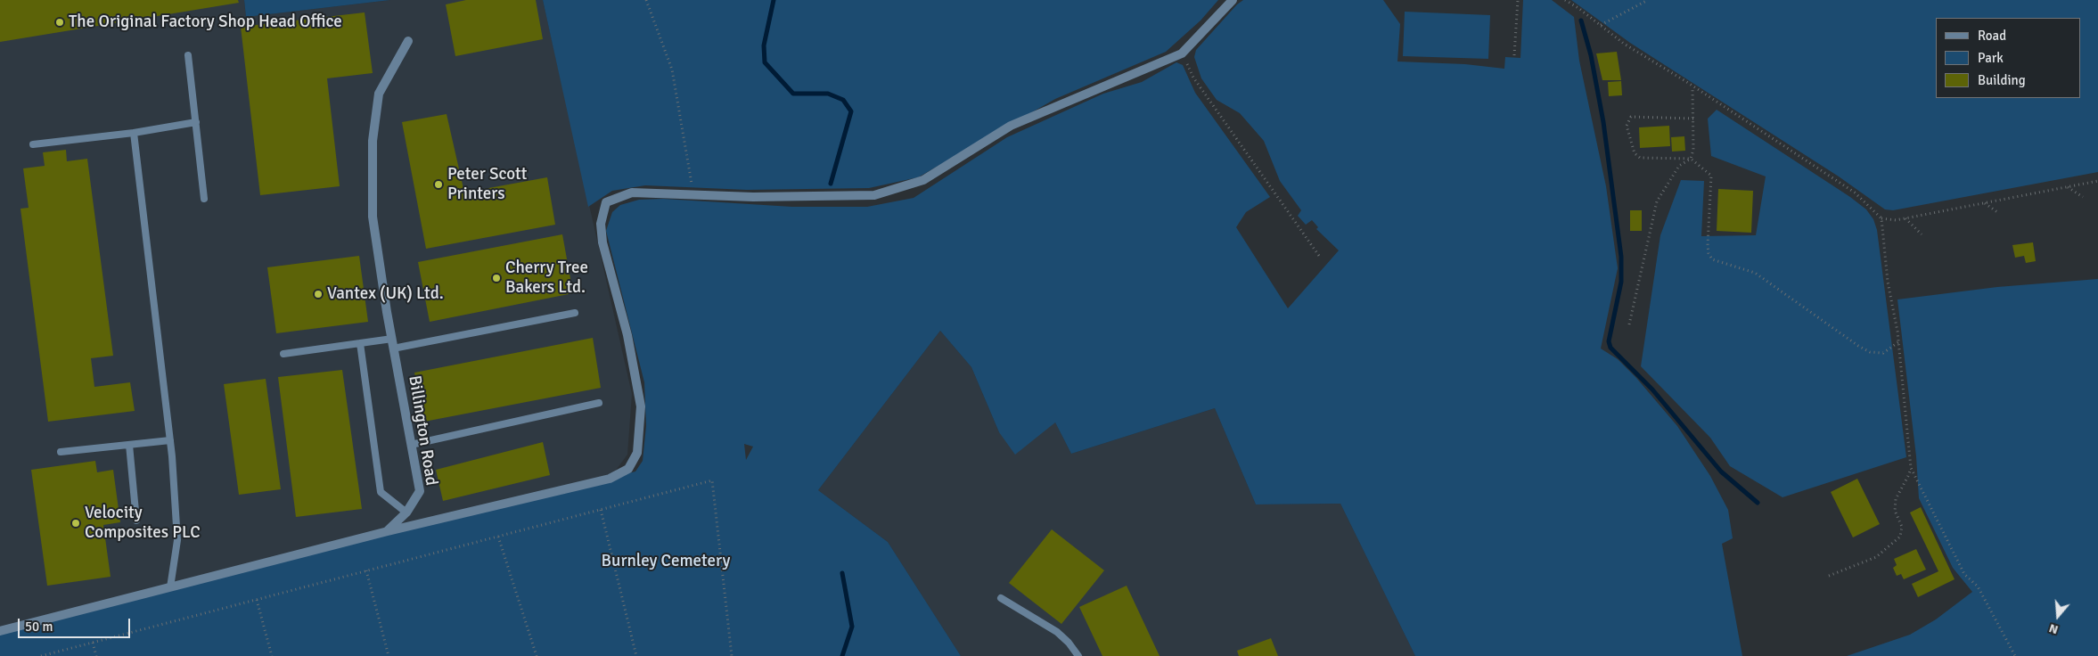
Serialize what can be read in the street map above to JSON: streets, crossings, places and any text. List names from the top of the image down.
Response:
{
  "streets": {
    "street": ["Billington Road"]
  },
  "parks": ["Burnley Cemetery"],
  "places": [
    "The Original Factory Shop Head Office",
    "Peter Scott Printers",
    "Cherry Tree Bakers Ltd.",
    "Vantex (UK) Ltd.",
    "Velocity Composites PLC"
  ],
  "legend": ["Road", "Park", "Building"],
  "scale_bar": "50 m",
  "north": "bottom"
}
